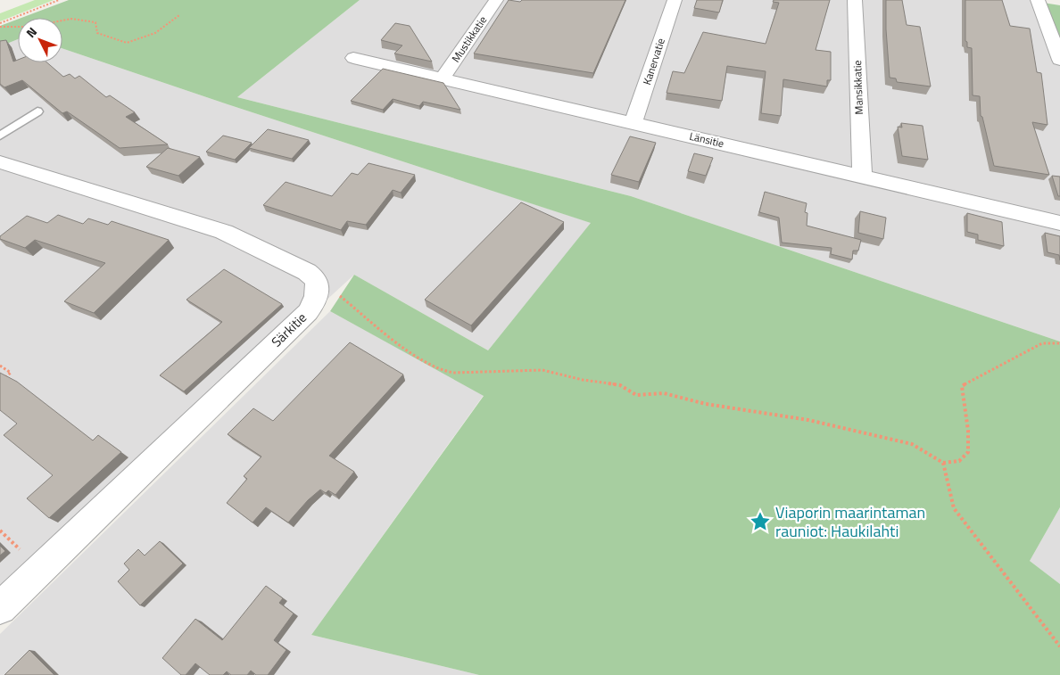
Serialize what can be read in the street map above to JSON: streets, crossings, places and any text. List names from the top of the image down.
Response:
{
  "streets": {
    "street": [
      "Mustikkatie",
      "Kanervatie",
      "Mansikkatie",
      "Länsitie",
      "Särkitie"
    ]
  },
  "crossings": [
    ["Mustikkatie", "Länsitie"],
    ["Kanervatie", "Länsitie"],
    ["Mansikkatie", "Länsitie"]
  ],
  "places": {
    "place": ["Viaporin maarintaman rauniot: Haukilahti"]
  },
  "north": "top left"
}
